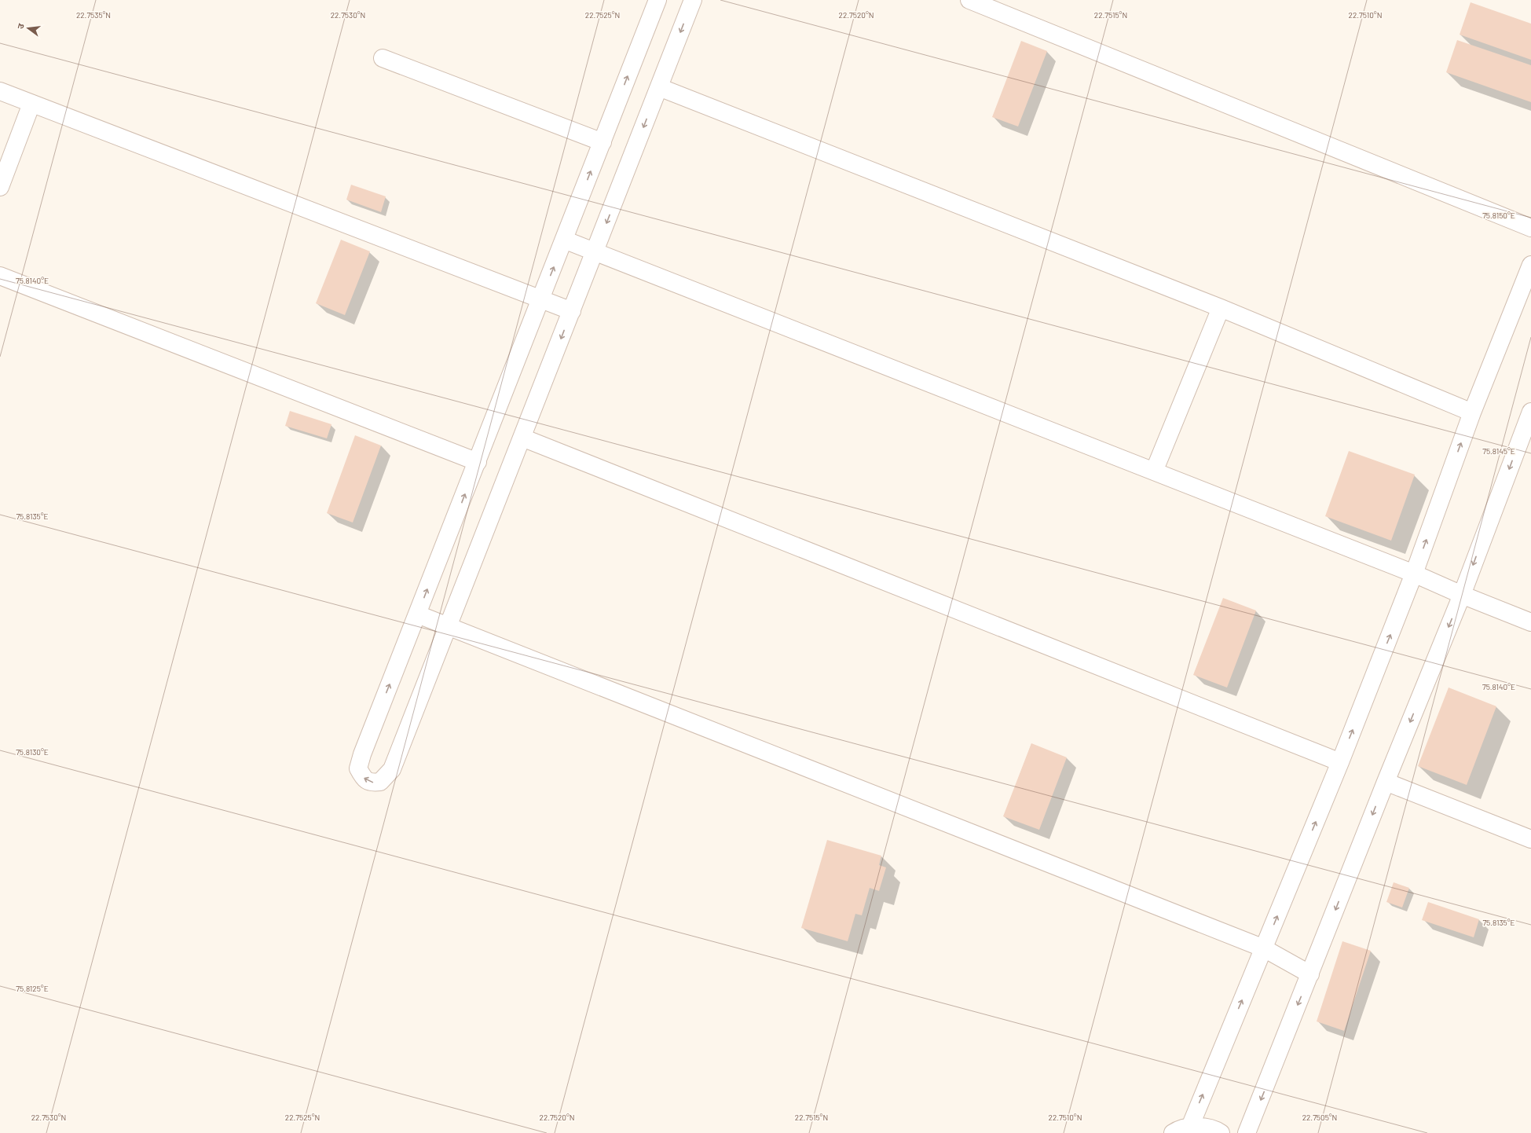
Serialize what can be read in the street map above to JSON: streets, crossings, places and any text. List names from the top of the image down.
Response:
{
  "north": "left",
  "coordinates": [
    "22.7530°N",
    "22.7525°N",
    "22.7520°N",
    "22.7515°N",
    "22.7510°N",
    "22.7535°N",
    "75.8150°E",
    "75.8140°E",
    "75.8145°E",
    "75.8135°E",
    "75.8130°E",
    "75.8125°E",
    "22.7505°N"
  ]
}
